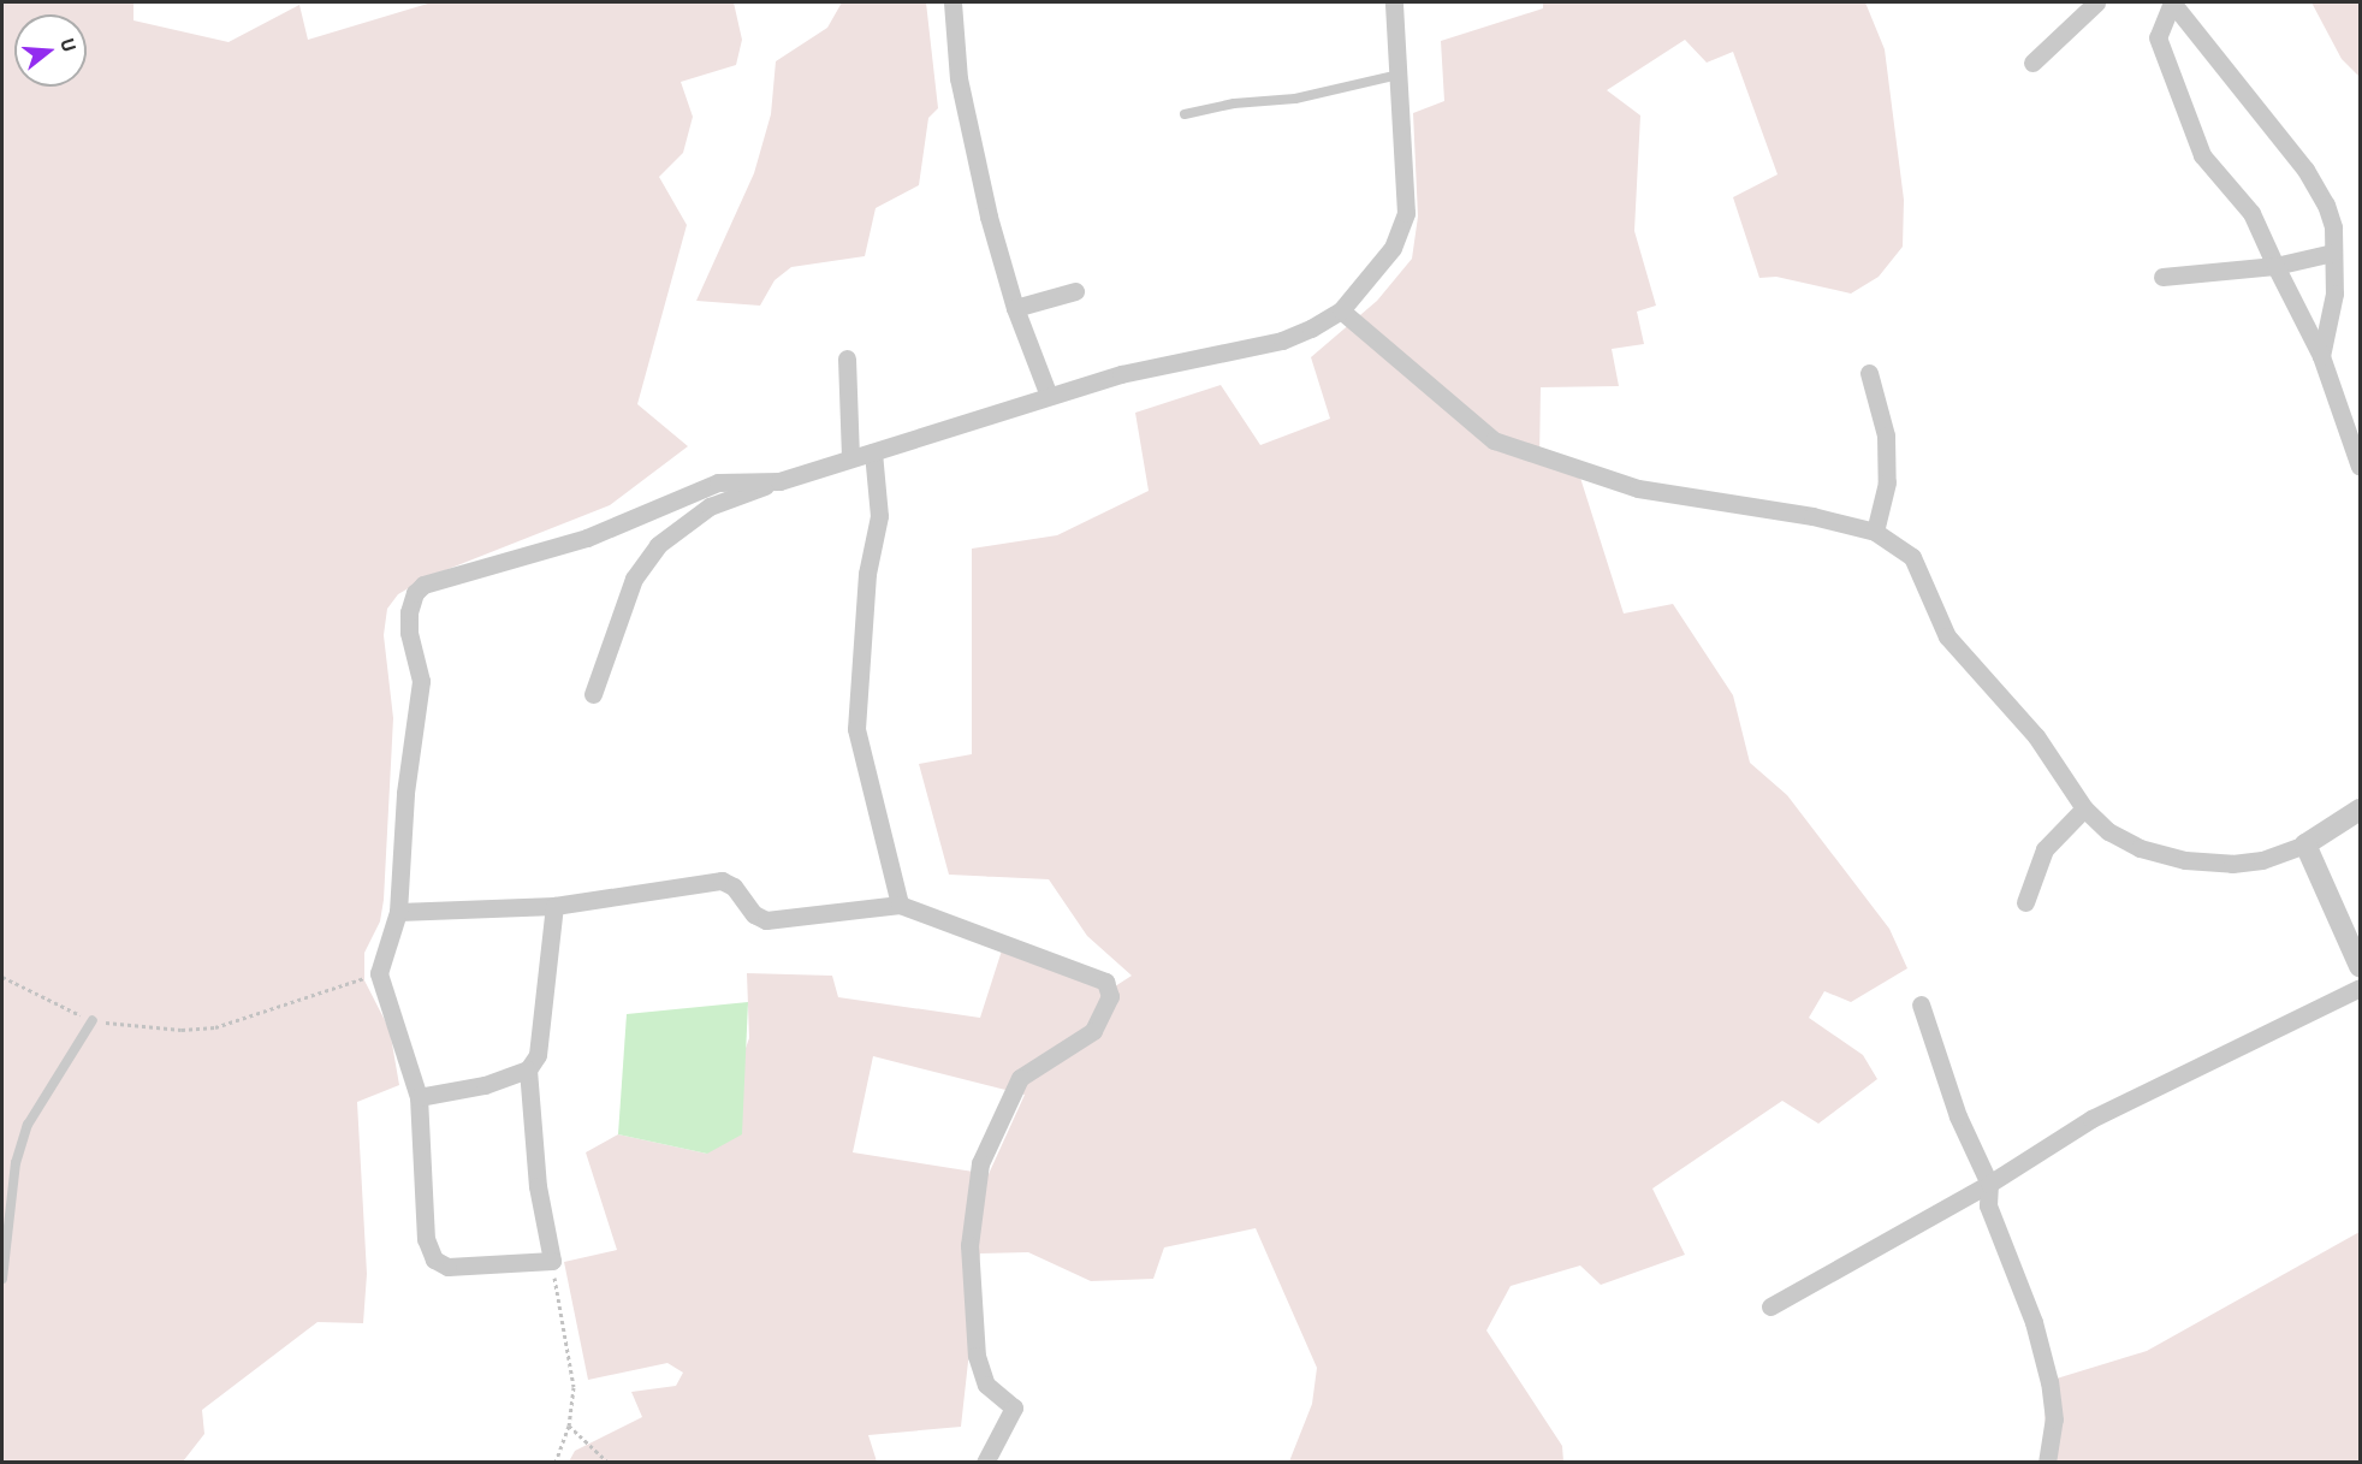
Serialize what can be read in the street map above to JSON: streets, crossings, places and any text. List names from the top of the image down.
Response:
{
  "north": "right"
}
